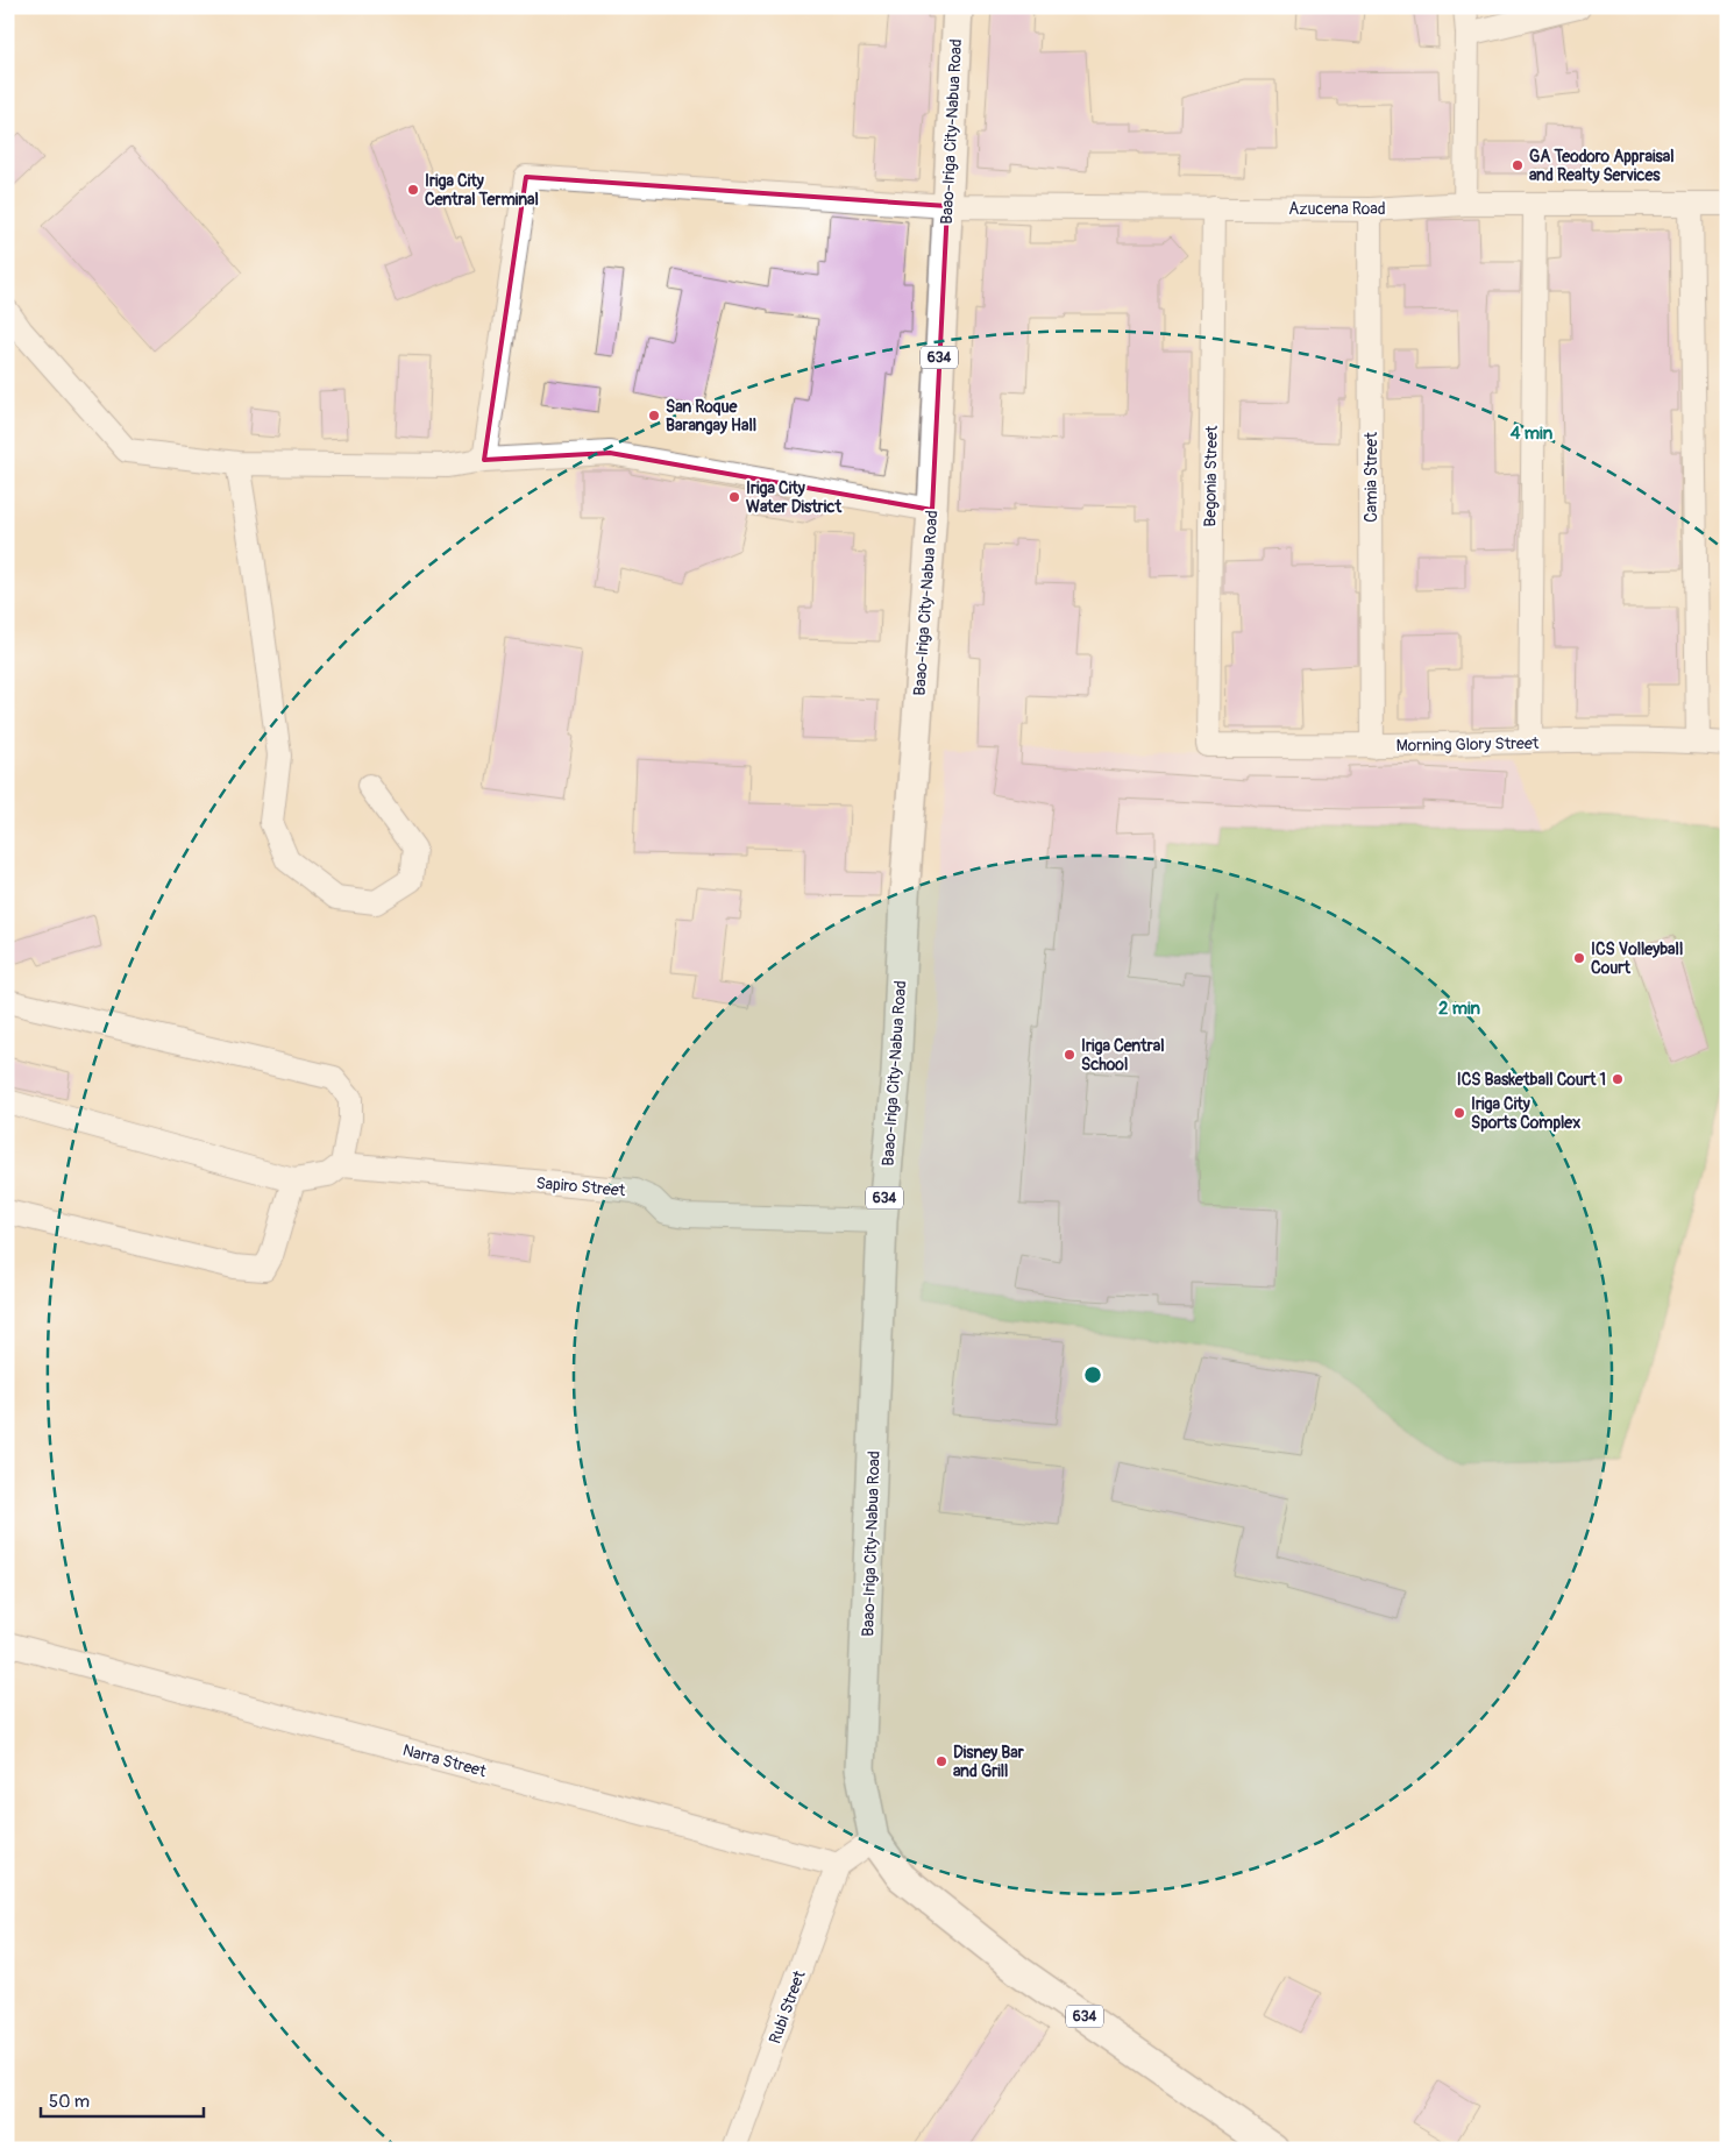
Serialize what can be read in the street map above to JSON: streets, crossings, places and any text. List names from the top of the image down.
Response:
{
  "streets": {
    "main road": ["Baao-Iriga City-Nabua Road", "634"],
    "street": [
      "Azucena Road",
      "Begonia Street",
      "Camia Street",
      "Morning Glory Street",
      "Sapiro Street",
      "Narra Street",
      "Rubi Street"
    ]
  },
  "crossings": [
    ["Baao-Iriga City-Nabua Road", "Azucena Road"],
    ["Baao-Iriga City-Nabua Road", "Sapiro Street"],
    ["Azucena Road", "Begonia Street"],
    ["Azucena Road", "Camia Street"],
    ["Begonia Street", "Morning Glory Street"],
    ["Camia Street", "Morning Glory Street"],
    ["Narra Street", "Rubi Street"]
  ],
  "places": [
    "GA Teodoro Appraisal and Realty Services",
    "Iriga City Central Terminal",
    "San Roque Barangay Hall",
    "Iriga City Water District",
    "ICS Volleyball Court",
    "Iriga Central School",
    "ICS Basketball Court 1",
    "Iriga City Sports Complex",
    "Disney Bar and Grill"
  ],
  "scale_bar": "50 m",
  "rings": ["4 min", "2 min"]
}
